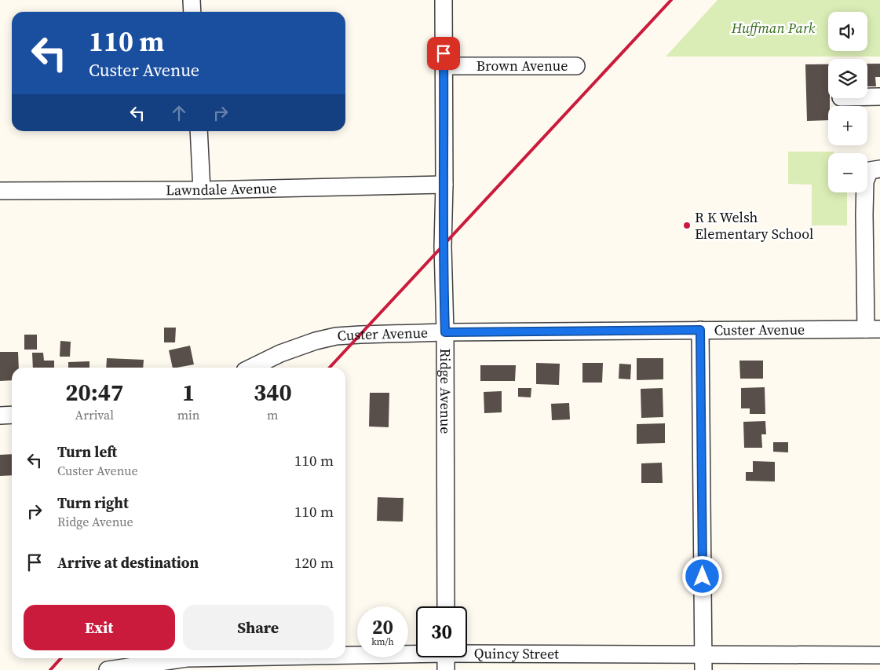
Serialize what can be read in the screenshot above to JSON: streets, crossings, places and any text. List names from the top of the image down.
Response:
{
  "streets": {
    "street": [
      "Brown Avenue",
      "Lawndale Avenue",
      "Custer Avenue",
      "Ridge Avenue",
      "Quincy Street"
    ]
  },
  "crossings": [
    ["Brown Avenue", "Ridge Avenue"],
    ["Lawndale Avenue", "Ridge Avenue"],
    ["Custer Avenue", "Ridge Avenue"]
  ],
  "parks": ["Huffman Park"],
  "places": ["R K Welsh Elementary School"],
  "page": {
    "map_buttons": ["+", "−"],
    "turn": ["110 m", "Custer Avenue"],
    "eta": [
      "20:47",
      "Arrival",
      "1",
      "min",
      "340",
      "m"
    ],
    "list": [
      {
        "name": "Turn left",
        "note": "Custer Avenue",
        "value": "110 m"
      },
      {
        "name": "Turn right",
        "note": "Ridge Avenue",
        "value": "110 m"
      },
      {
        "name": "Arrive at destination",
        "value": "120 m"
      }
    ],
    "buttons": ["Exit", "Share"],
    "speed": "20 km/h",
    "limit": "30"
  }
}
